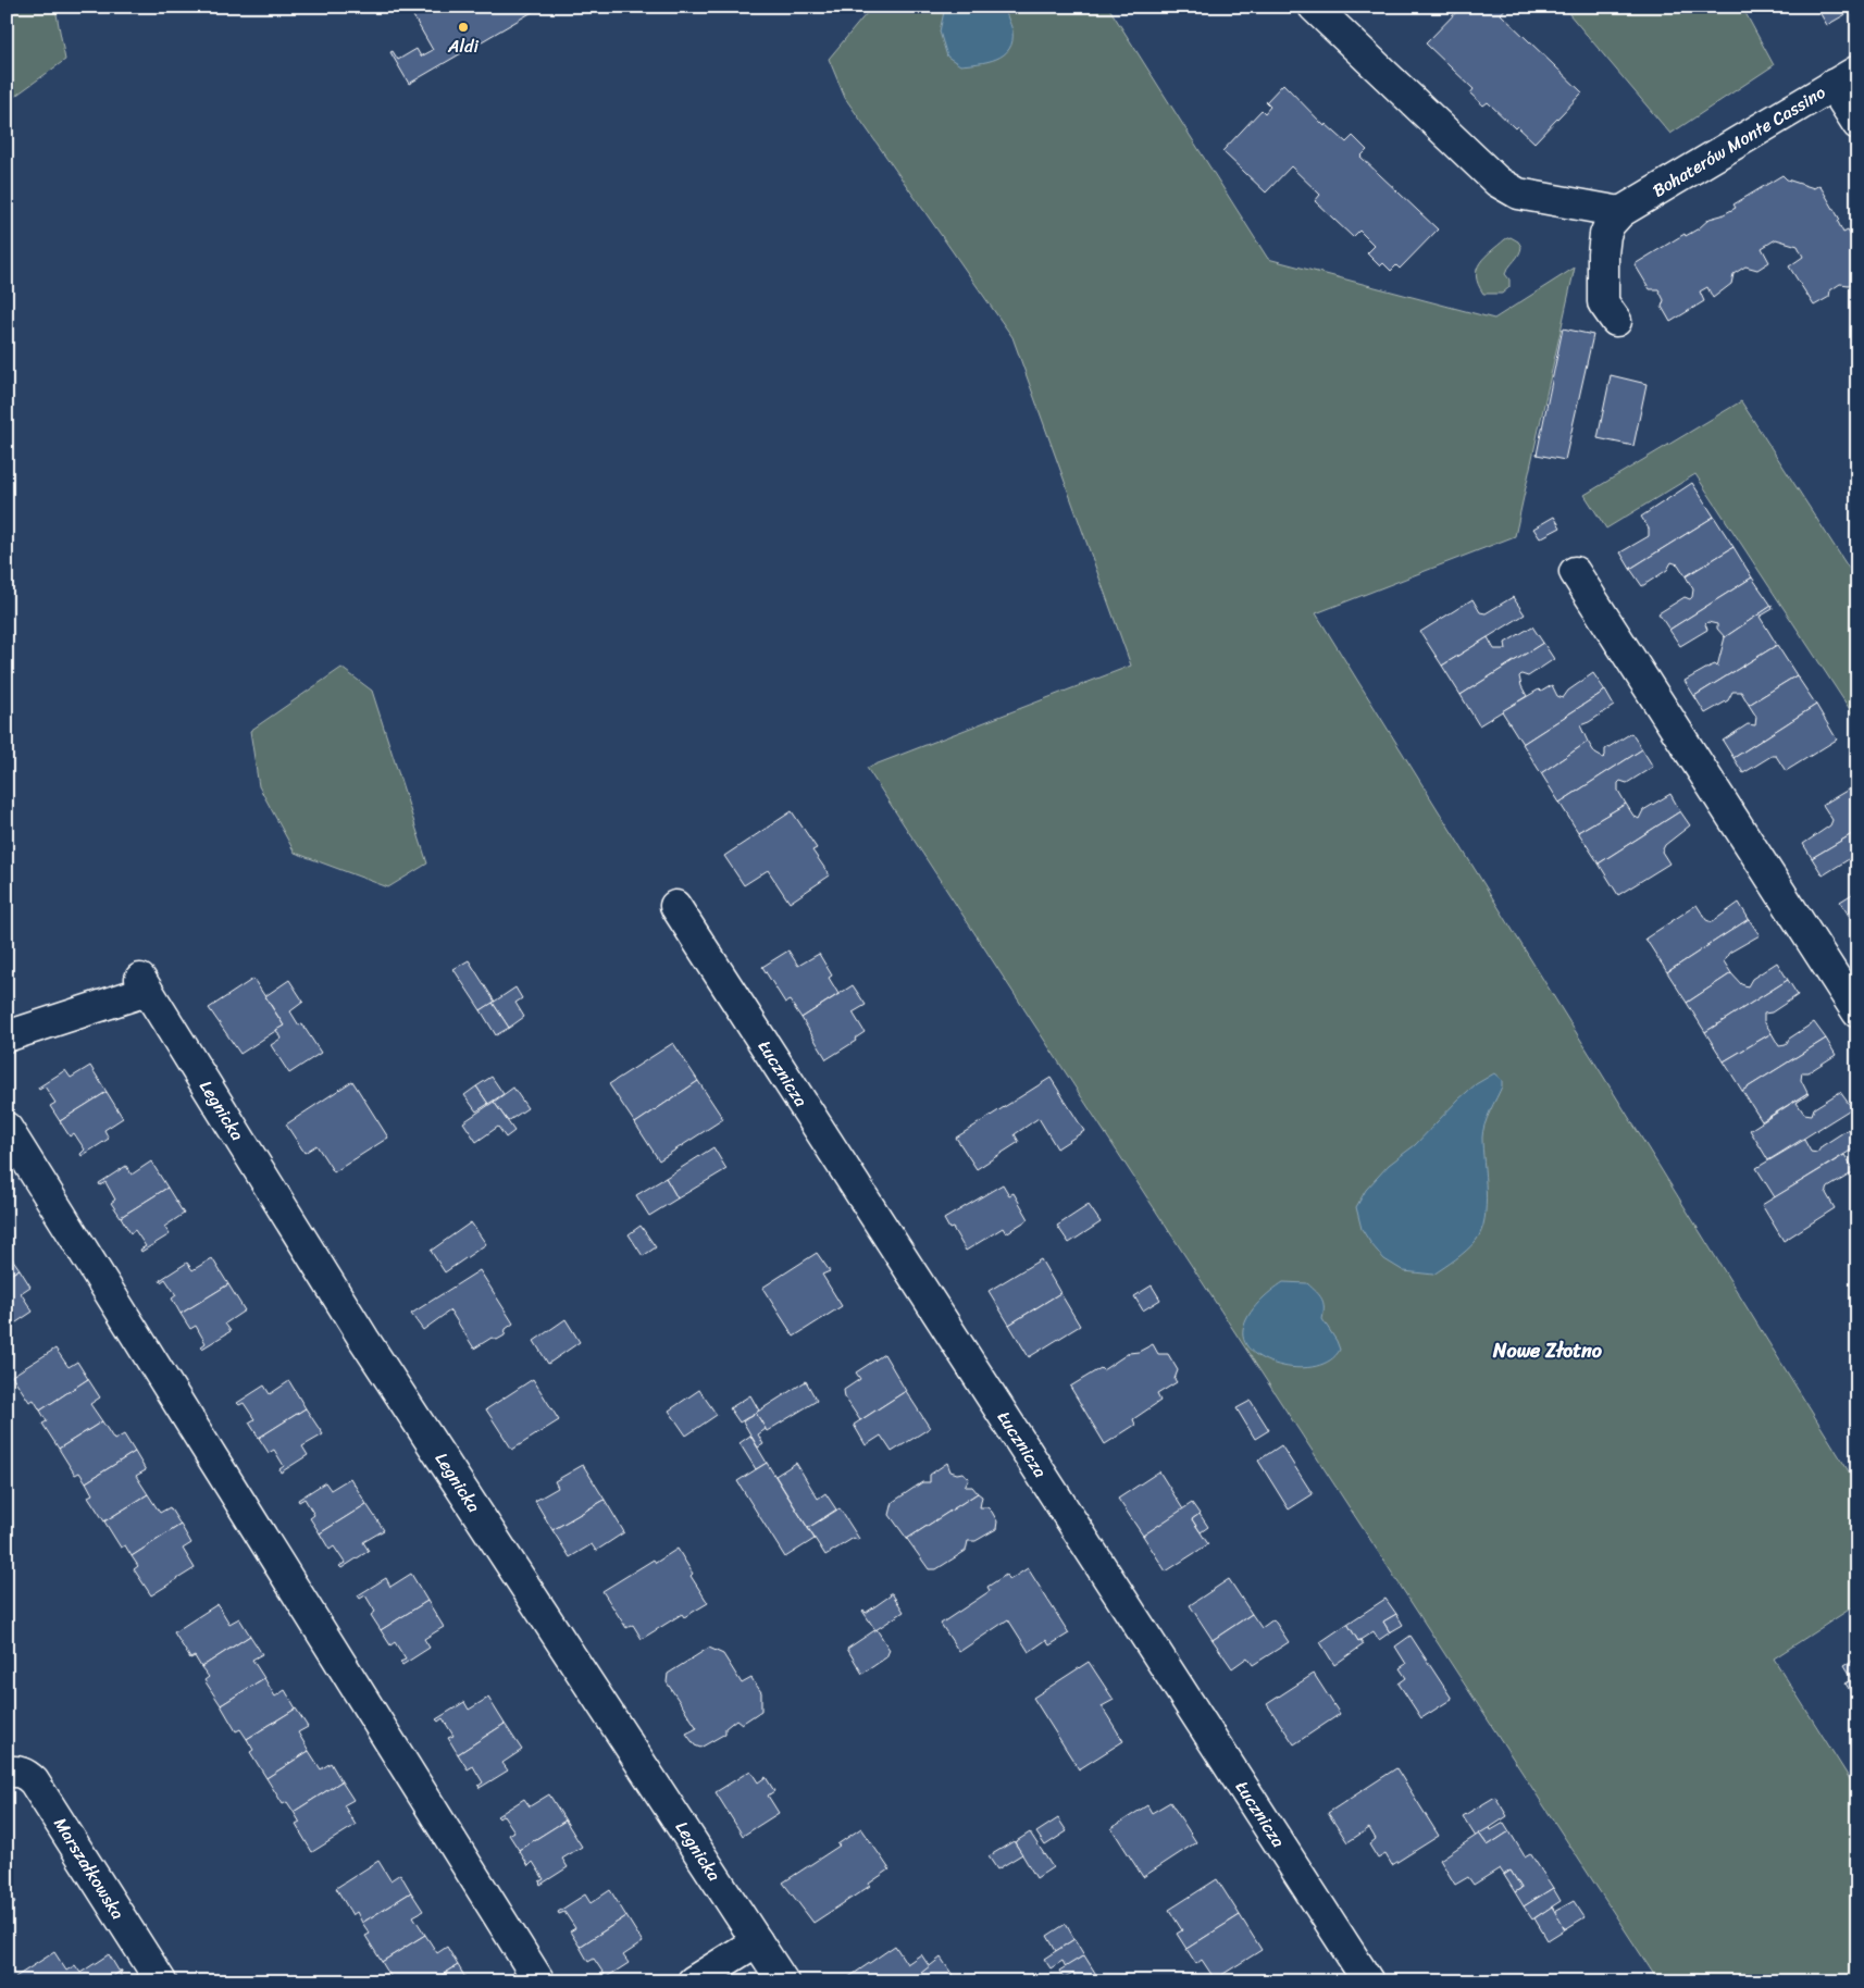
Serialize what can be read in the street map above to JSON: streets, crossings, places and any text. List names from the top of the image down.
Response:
{
  "streets": {
    "street": [
      "Bohaterów Monte Cassino",
      "Łucznicza",
      "Legnicka",
      "Marszałkowska"
    ]
  },
  "districts": ["Nowe Złotno"],
  "places": ["Aldi"]
}
